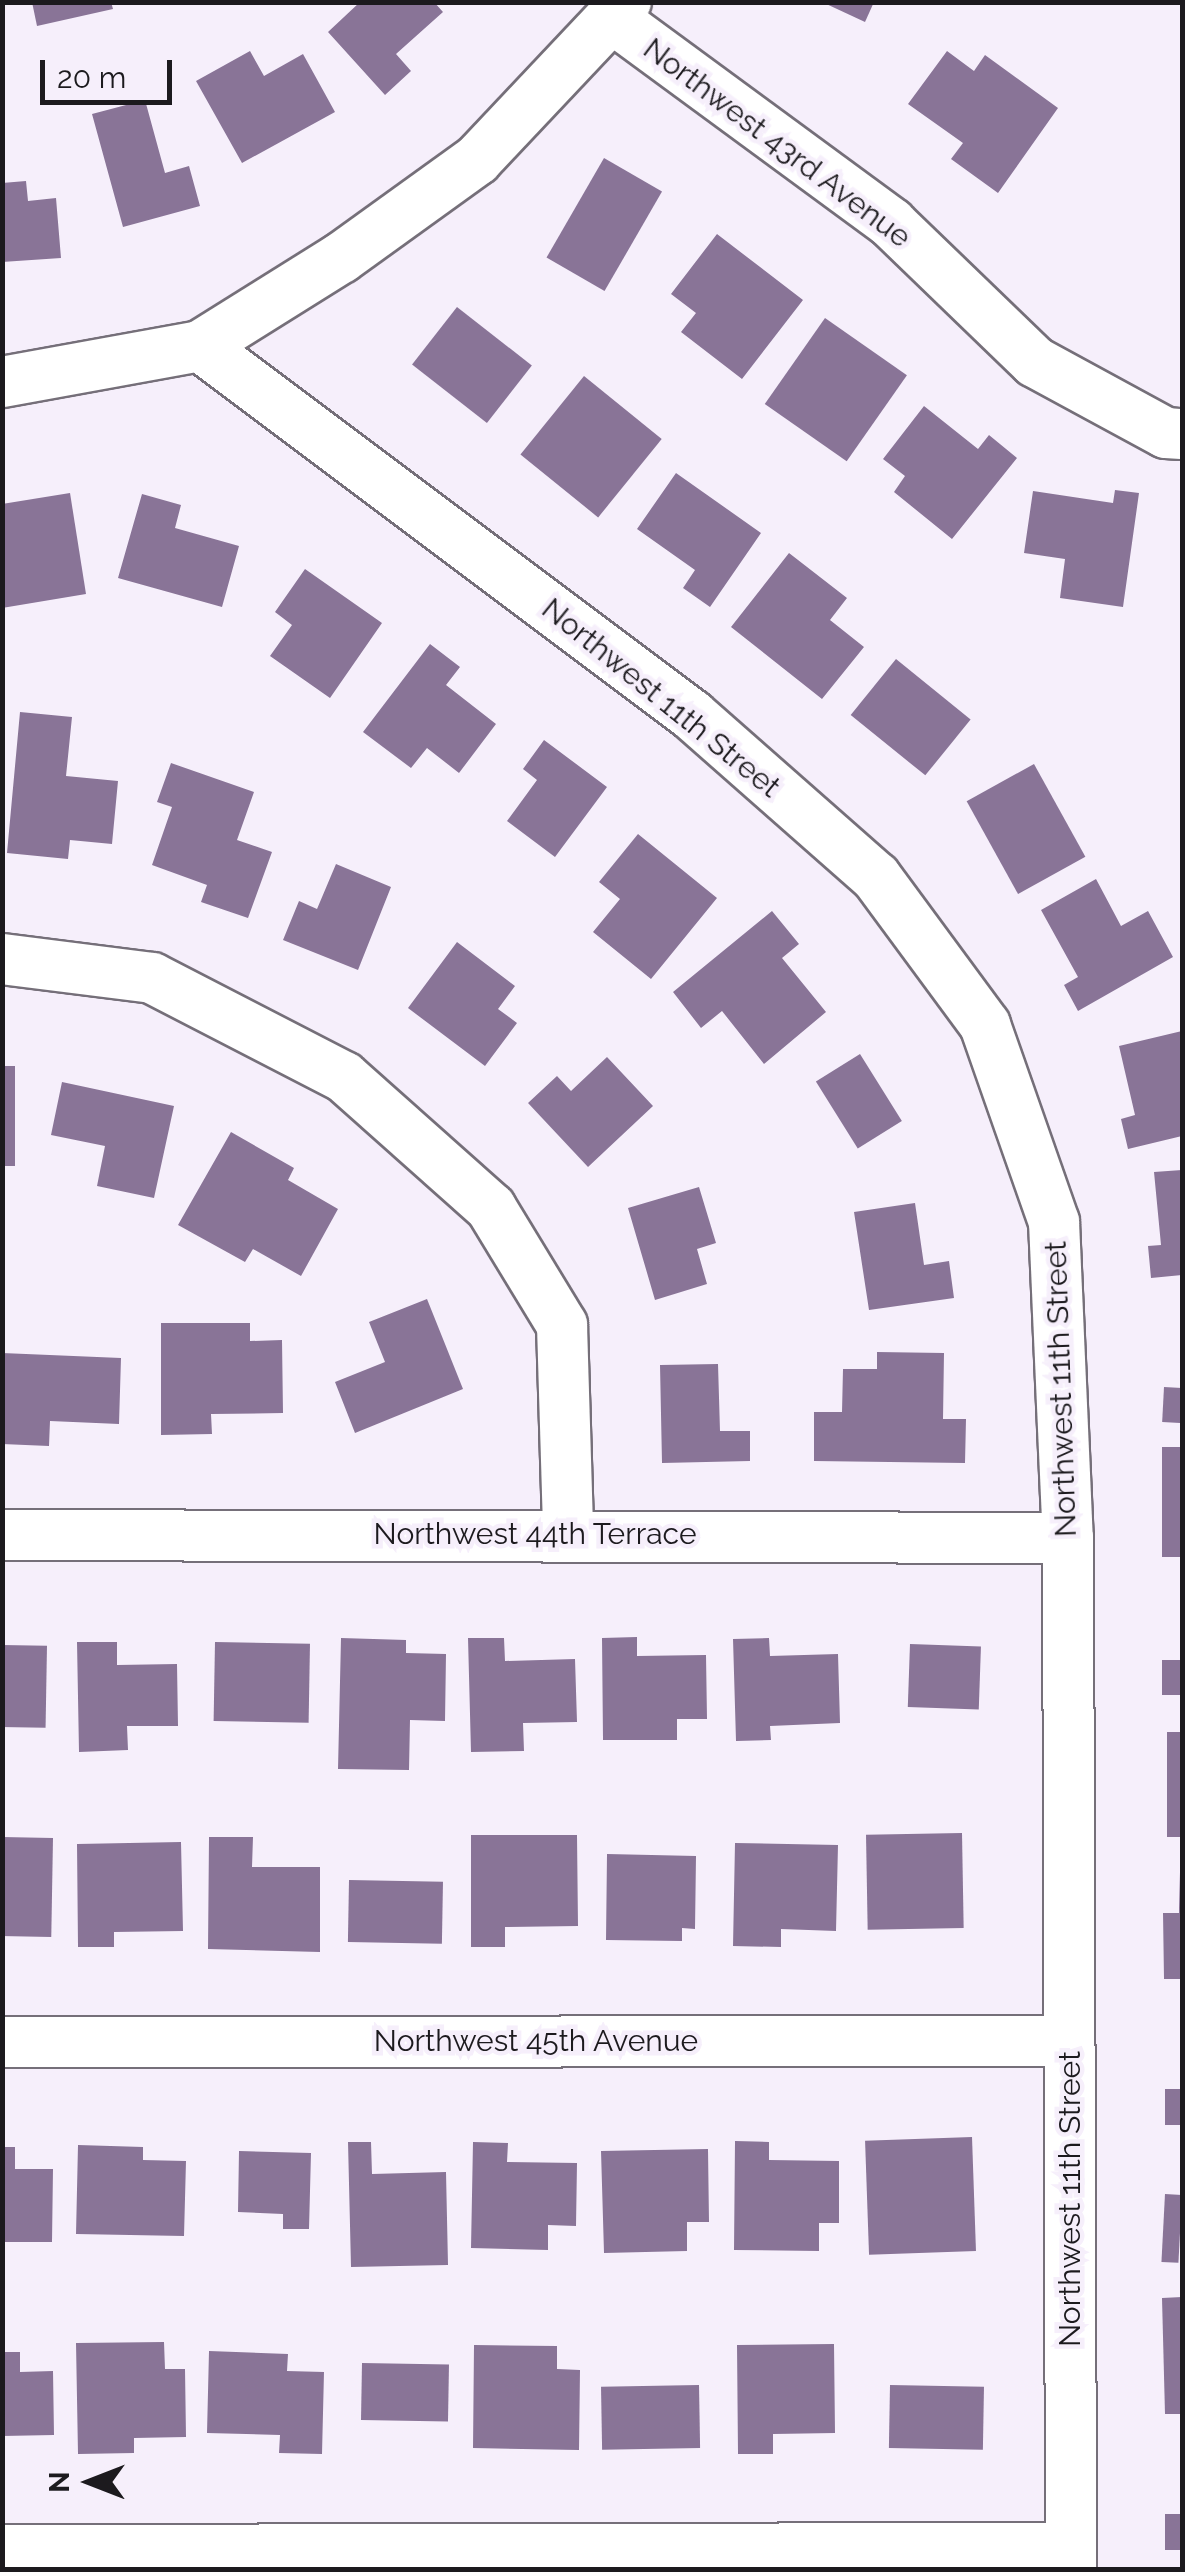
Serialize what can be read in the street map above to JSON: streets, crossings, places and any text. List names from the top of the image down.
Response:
{
  "streets": {
    "street": [
      "Northwest 43rd Avenue",
      "Northwest 11th Street",
      "Northwest 44th Terrace",
      "Northwest 45th Avenue"
    ]
  },
  "crossings": [
    ["Northwest 11th Street", "Northwest 44th Terrace"],
    ["Northwest 11th Street", "Northwest 45th Avenue"]
  ],
  "scale_bar": "20 m",
  "north": "left"
}
